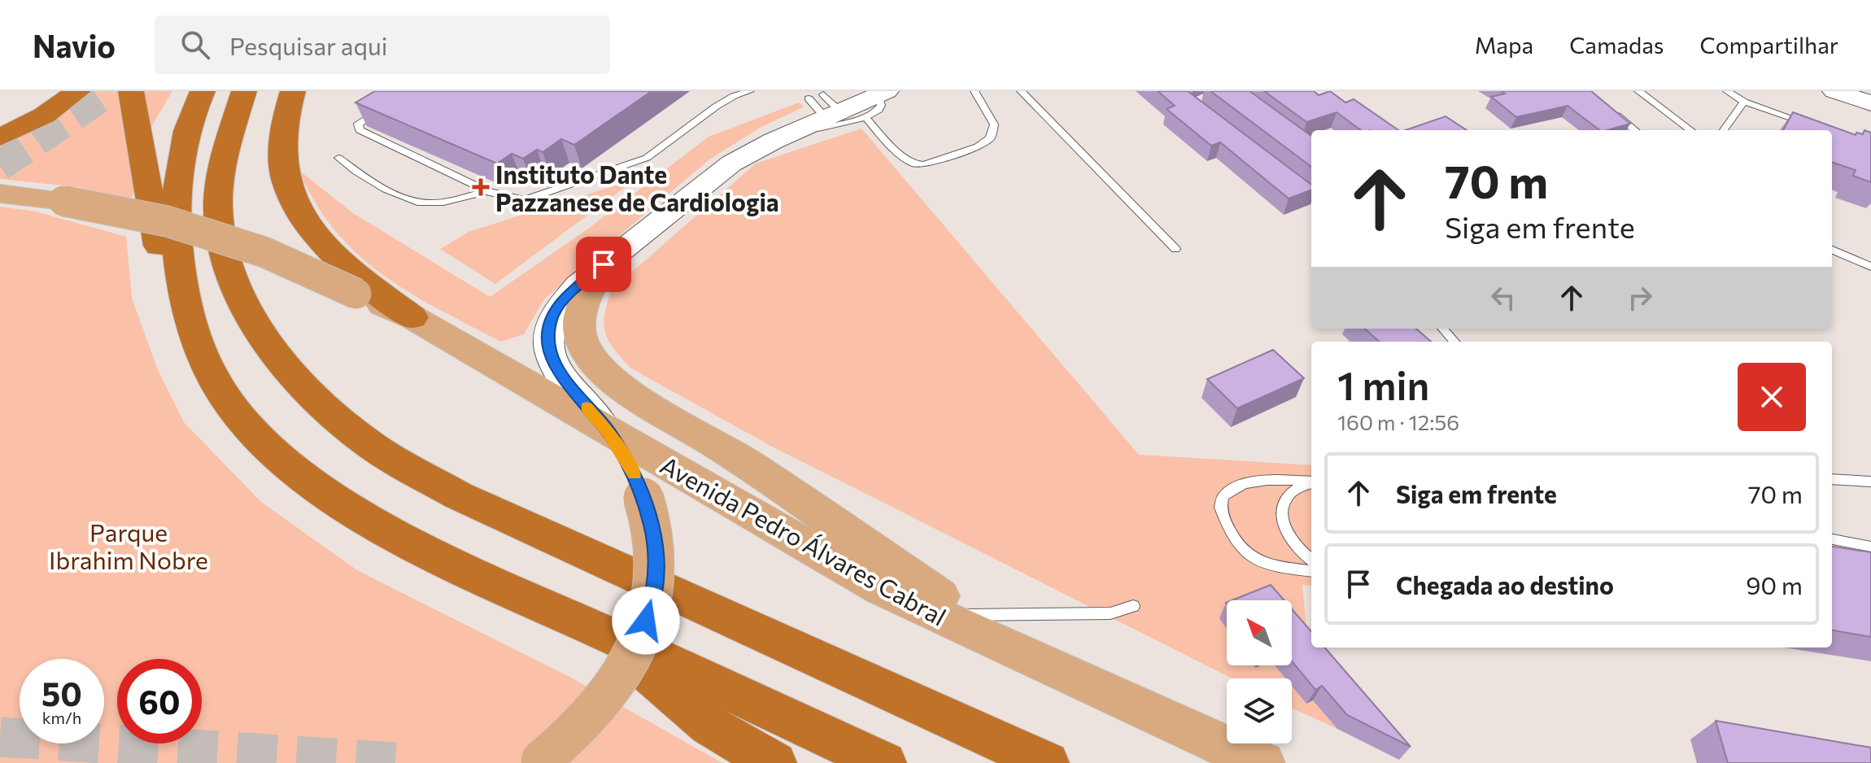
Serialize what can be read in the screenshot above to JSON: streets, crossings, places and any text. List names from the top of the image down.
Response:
{
  "streets": {
    "main road": ["Avenida Pedro Álvares Cabral"]
  },
  "parks": ["Parque Ibrahim Nobre"],
  "places": {
    "health": ["Instituto Dante Pazzanese de Cardiologia"]
  },
  "north": "top left",
  "page": {
    "header": "Navio",
    "search": "Pesquisar aqui",
    "nav": ["Mapa", "Camadas", "Compartilhar"],
    "turn": ["70 m", "Siga em frente"],
    "heading": ["1 min", "160 m · 12:56"],
    "list": [
      {
        "name": "Siga em frente",
        "value": "70 m"
      },
      {
        "name": "Chegada ao destino",
        "value": "90 m"
      }
    ],
    "speed": "50 km/h",
    "limit": "60"
  }
}
